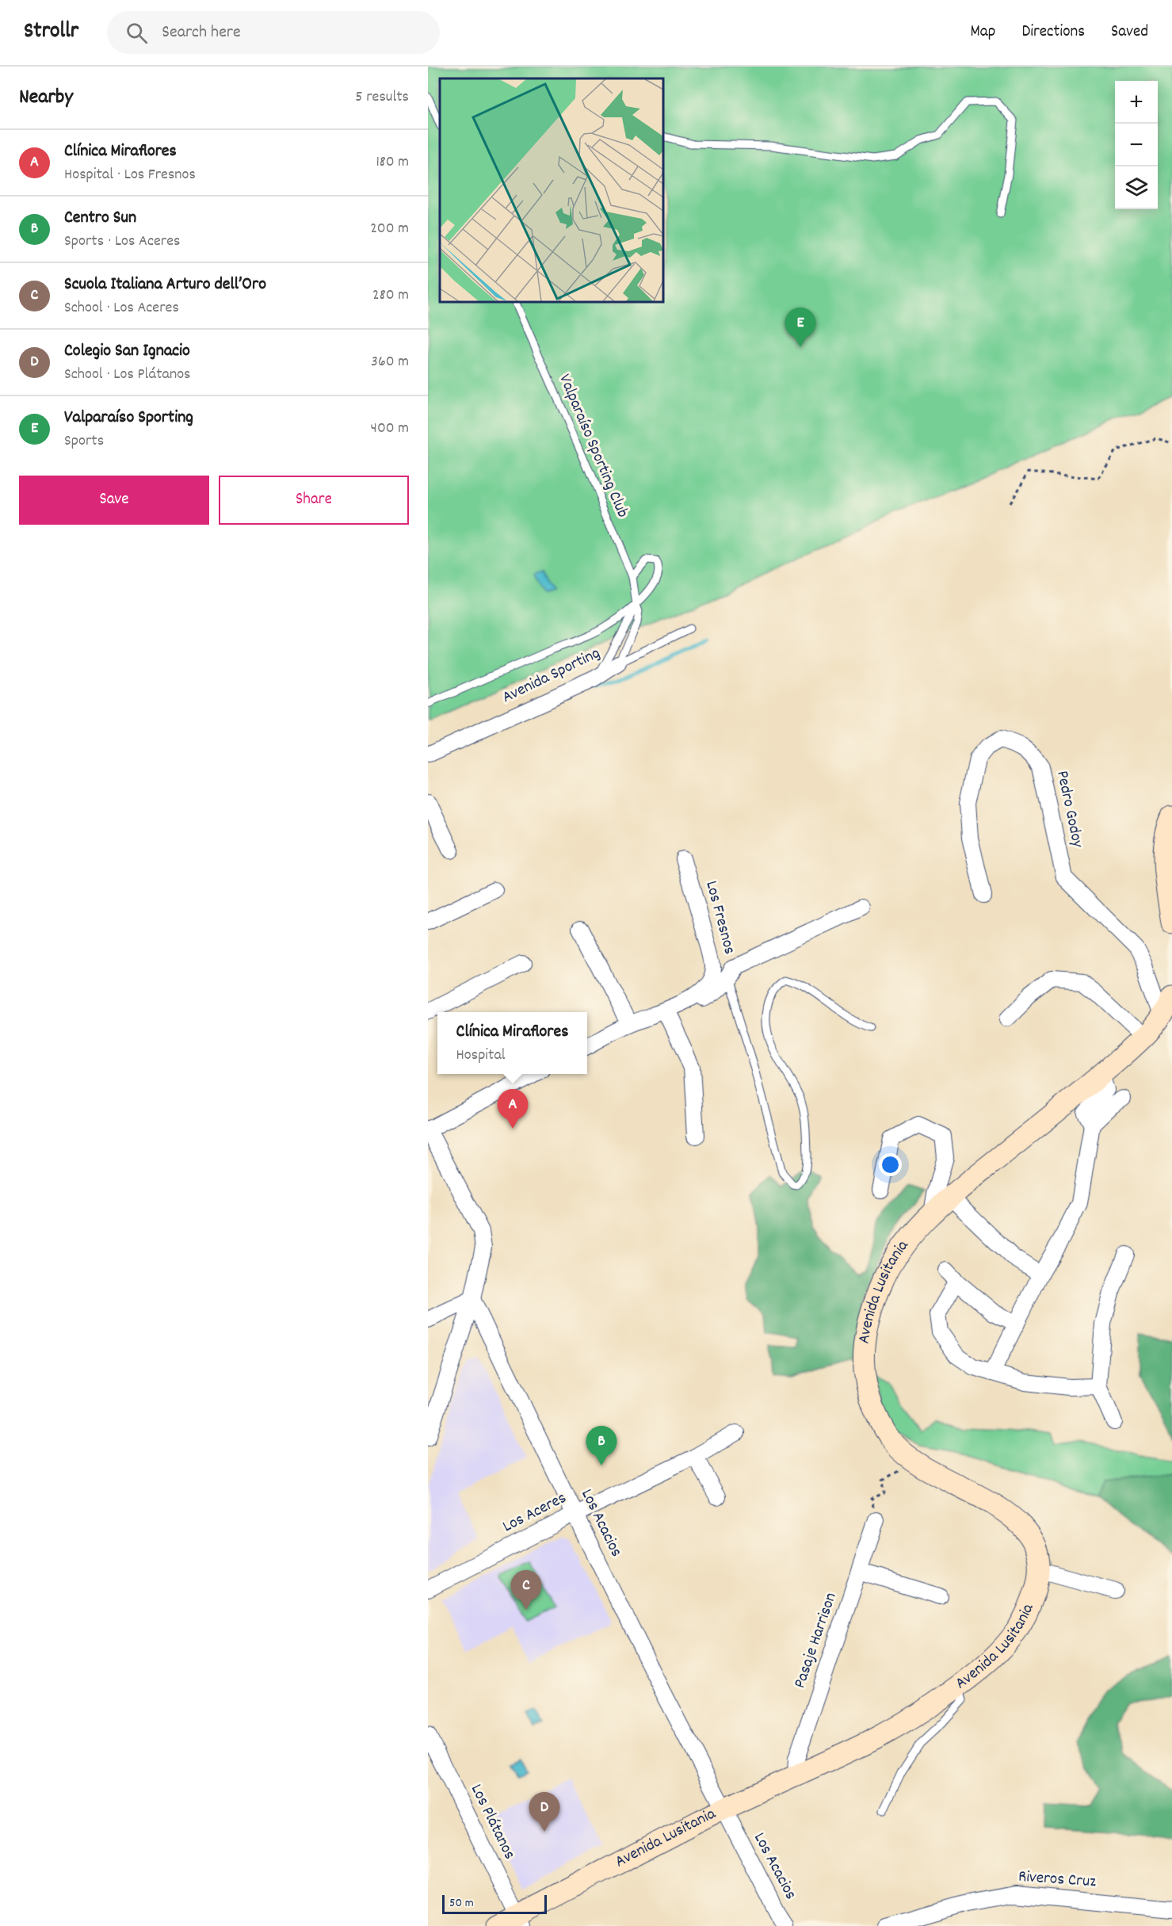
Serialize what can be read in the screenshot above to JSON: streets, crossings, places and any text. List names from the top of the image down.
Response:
{
  "streets": {
    "street": [
      "Avenida Sporting",
      "Pedro Godoy",
      "Los Fresnos",
      "Avenida Lusitania",
      "Los Aceres",
      "Los Acacios",
      "Pasaje Harrison",
      "Los Plátanos",
      "Riveros Cruz"
    ],
    "lane": ["Valparaíso Sporting Club"]
  },
  "crossings": [
    ["Valparaíso Sporting Club", "Avenida Sporting"],
    ["Pedro Godoy", "Avenida Lusitania"],
    ["Avenida Lusitania", "Los Acacios"],
    ["Avenida Lusitania", "Pasaje Harrison"],
    ["Avenida Lusitania", "Los Plátanos"],
    ["Los Aceres", "Los Acacios"]
  ],
  "scale_bar": "50 m",
  "page": {
    "header": "Strollr",
    "search": "Search here",
    "nav": ["Map", "Directions", "Saved"],
    "heading": ["Nearby", "5 results"],
    "map_buttons": ["+", "−"],
    "list": [
      {
        "mark": "A",
        "name": "Clínica Miraflores",
        "note": "Hospital · Los Fresnos",
        "value": "180 m"
      },
      {
        "mark": "B",
        "name": "Centro Sun",
        "note": "Sports · Los Aceres",
        "value": "200 m"
      },
      {
        "mark": "C",
        "name": "Scuola Italiana Arturo dell’Oro",
        "note": "School · Los Aceres",
        "value": "280 m"
      },
      {
        "mark": "D",
        "name": "Colegio San Ignacio",
        "note": "School · Los Plátanos",
        "value": "360 m"
      },
      {
        "mark": "E",
        "name": "Valparaíso Sporting",
        "note": "Sports",
        "value": "400 m"
      }
    ],
    "pins": [
      "E",
      "A",
      "B",
      "C",
      "D"
    ],
    "buttons": ["Save", "Share"],
    "popup": ["Clínica Miraflores", "Hospital"],
    "scale": "50 m"
  }
}
